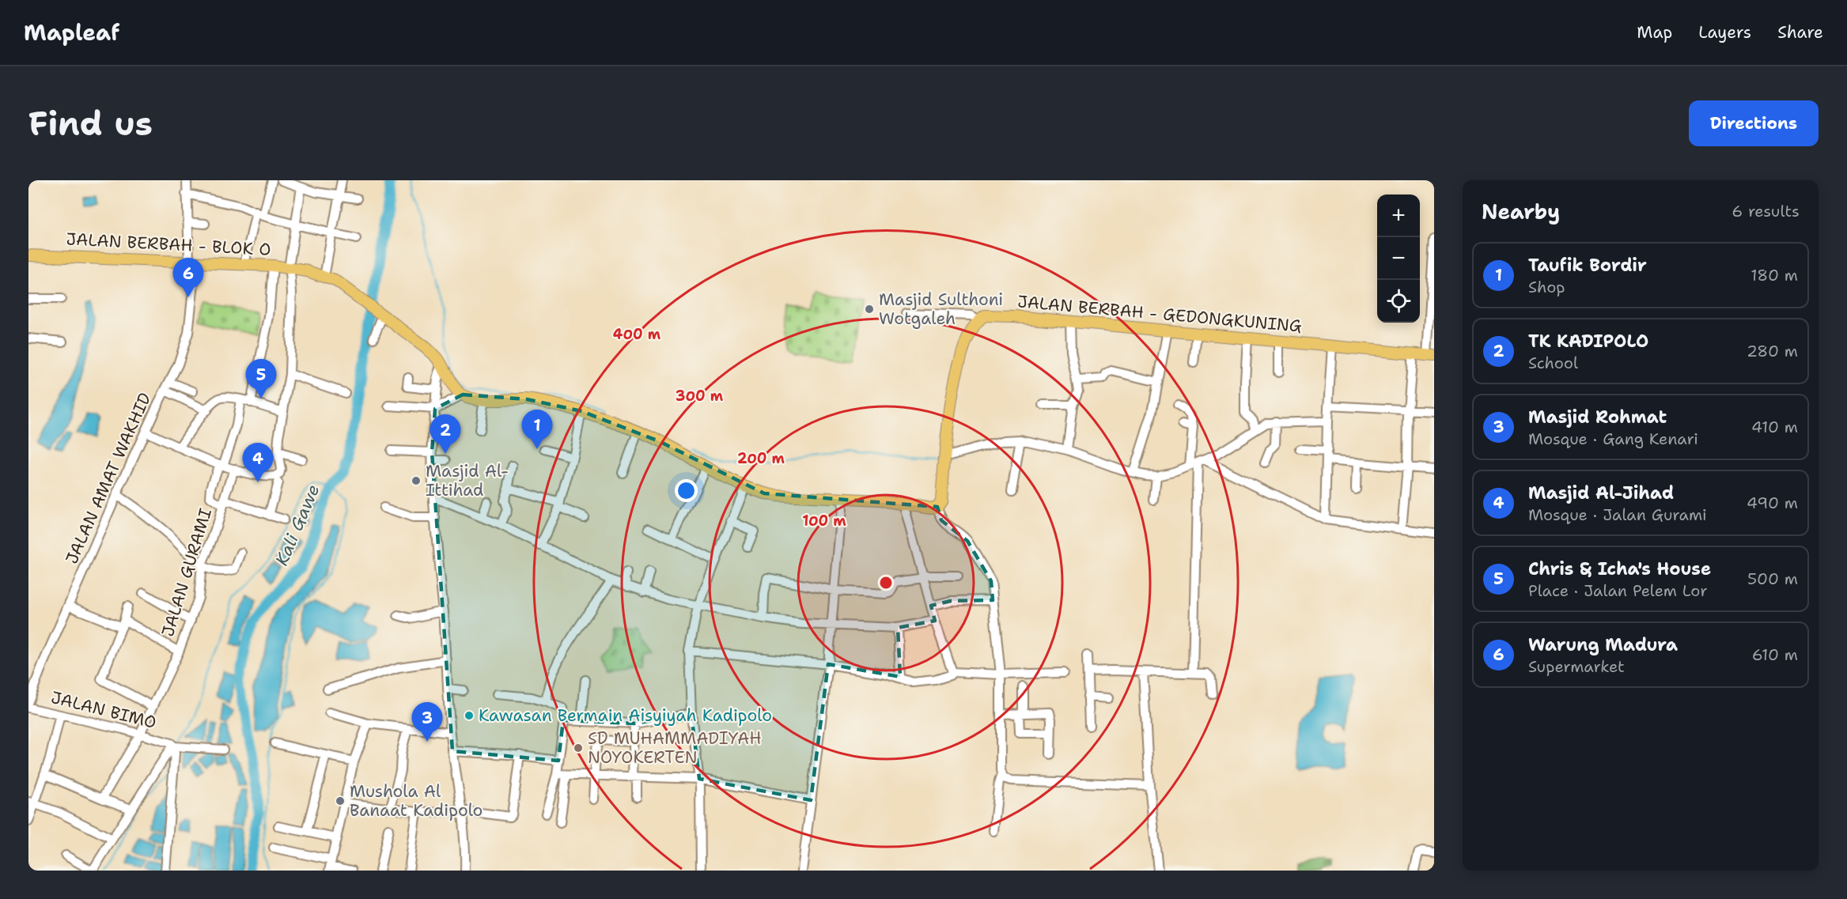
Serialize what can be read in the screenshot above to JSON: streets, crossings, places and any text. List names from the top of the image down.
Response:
{
  "streets": {
    "main road": ["JALAN BERBAH - BLOK O", "JALAN BERBAH - GEDONGKUNING"],
    "street": ["JALAN AMAT WAKHID", "JALAN GURAMI", "JALAN BIMO"]
  },
  "crossings": [
    ["JALAN BERBAH - BLOK O", "JALAN AMAT WAKHID"],
    ["JALAN GURAMI", "JALAN BIMO"]
  ],
  "water": ["Kali Gawe"],
  "places": [
    "Masjid Sulthoni Wotgaleh",
    "Masjid Al- Ittihad",
    "Kawasan Bermain Aisyiyah Kadipolo",
    "SD MUHAMMADIYAH NOYOKERTEN",
    "Mushola Al Banaat Kadipolo"
  ],
  "page": {
    "header": "Mapleaf",
    "nav": ["Map", "Layers", "Share"],
    "buttons": "Directions",
    "title": "Find us",
    "heading": ["Nearby", "6 results"],
    "map_buttons": ["+", "−"],
    "list": [
      {
        "mark": "1",
        "name": "Taufik Bordir",
        "note": "Shop",
        "value": "180 m"
      },
      {
        "mark": "2",
        "name": "TK KADIPOLO",
        "note": "School",
        "value": "280 m"
      },
      {
        "mark": "3",
        "name": "Masjid Rohmat",
        "note": "Mosque · Gang Kenari",
        "value": "410 m"
      },
      {
        "mark": "4",
        "name": "Masjid Al-Jihad",
        "note": "Mosque · Jalan Gurami",
        "value": "490 m"
      },
      {
        "mark": "5",
        "name": "Chris & Icha's House",
        "note": "Place · Jalan Pelem Lor",
        "value": "500 m"
      },
      {
        "mark": "6",
        "name": "Warung Madura",
        "note": "Supermarket",
        "value": "610 m"
      }
    ],
    "pins": [
      "6",
      "5",
      "1",
      "2",
      "4",
      "3"
    ]
  },
  "rings": [
    "400 m",
    "300 m",
    "200 m",
    "100 m"
  ]
}
